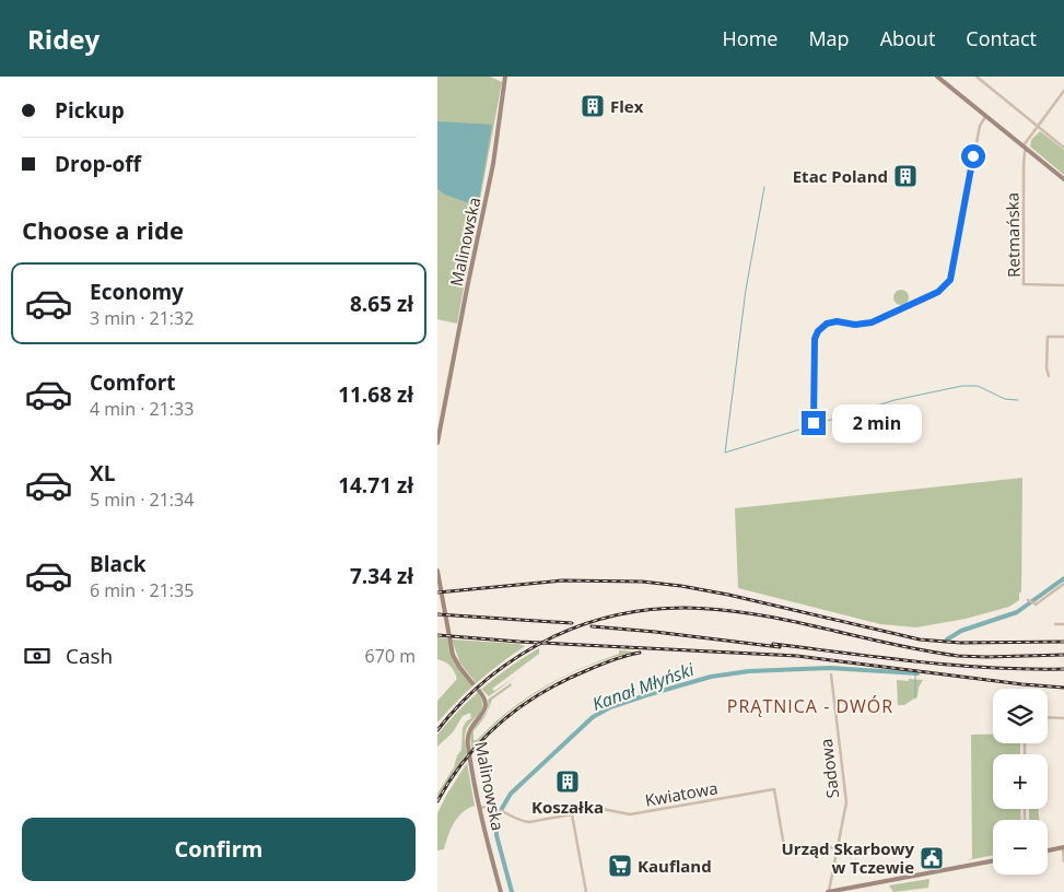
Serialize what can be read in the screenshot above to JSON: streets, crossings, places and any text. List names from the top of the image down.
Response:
{
  "streets": {
    "street": [
      "Retmańska",
      "Malinowska",
      "Sadowa",
      "Kwiatowa"
    ]
  },
  "crossings": [
    ["Malinowska", "Kwiatowa"],
    ["Sadowa", "Kwiatowa"]
  ],
  "districts": ["PRĄTNICA - DWÓR"],
  "water": ["Kanał Młyński"],
  "places": {
    "building": ["Flex", "Etac Poland", "Koszałka"],
    "public building": ["Urząd Skarbowy w Tczewie"],
    "supermarket": ["Kaufland"]
  },
  "page": {
    "header": "Ridey",
    "nav": [
      "Home",
      "Map",
      "About",
      "Contact"
    ],
    "banner": ["Pickup", "Drop-off"],
    "heading": "Choose a ride",
    "list": [
      {
        "name": "Economy",
        "note": "3 min · 21:32",
        "value": "8.65 zł"
      },
      {
        "name": "Comfort",
        "note": "4 min · 21:33",
        "value": "11.68 zł"
      },
      {
        "name": "XL",
        "note": "5 min · 21:34",
        "value": "14.71 zł"
      },
      {
        "name": "Black",
        "note": "6 min · 21:35",
        "value": "7.34 zł"
      }
    ],
    "bubble": "2 min",
    "pay": ["Cash", "670 m"],
    "map_buttons": ["+", "−"],
    "buttons": "Confirm"
  }
}
